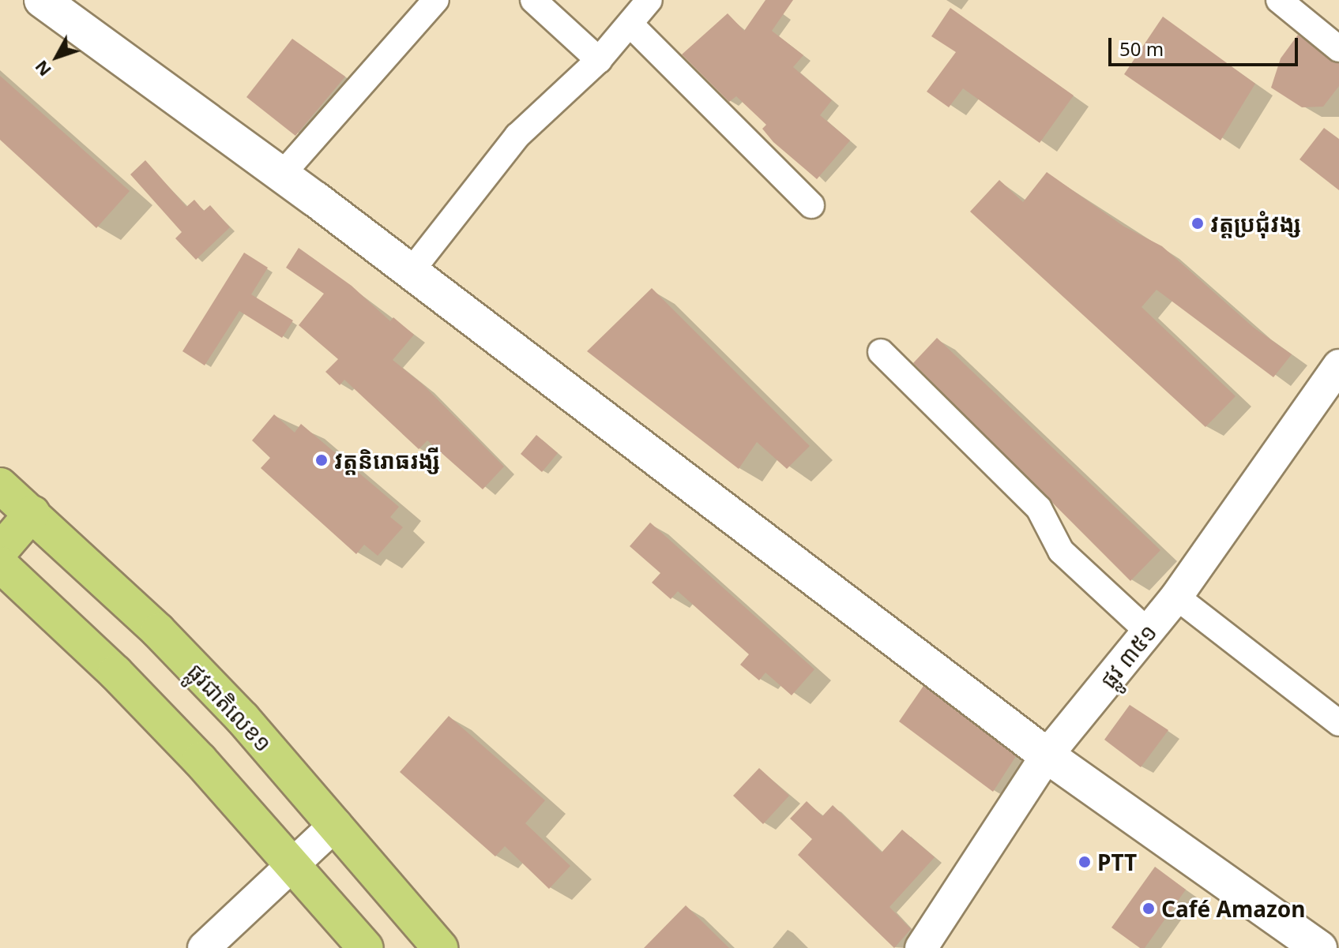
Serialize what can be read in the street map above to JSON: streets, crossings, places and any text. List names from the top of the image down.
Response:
{
  "streets": {
    "highway": ["ផ្លូវជាតិលេខ១"],
    "street": ["ផ្លូវ ៣៥១"]
  },
  "places": [
    "វត្តប្រជុំវង្ស",
    "វត្តនិរោធរង្សី",
    "PTT",
    "Café Amazon"
  ],
  "scale_bar": "50 m",
  "north": "bottom left"
}
